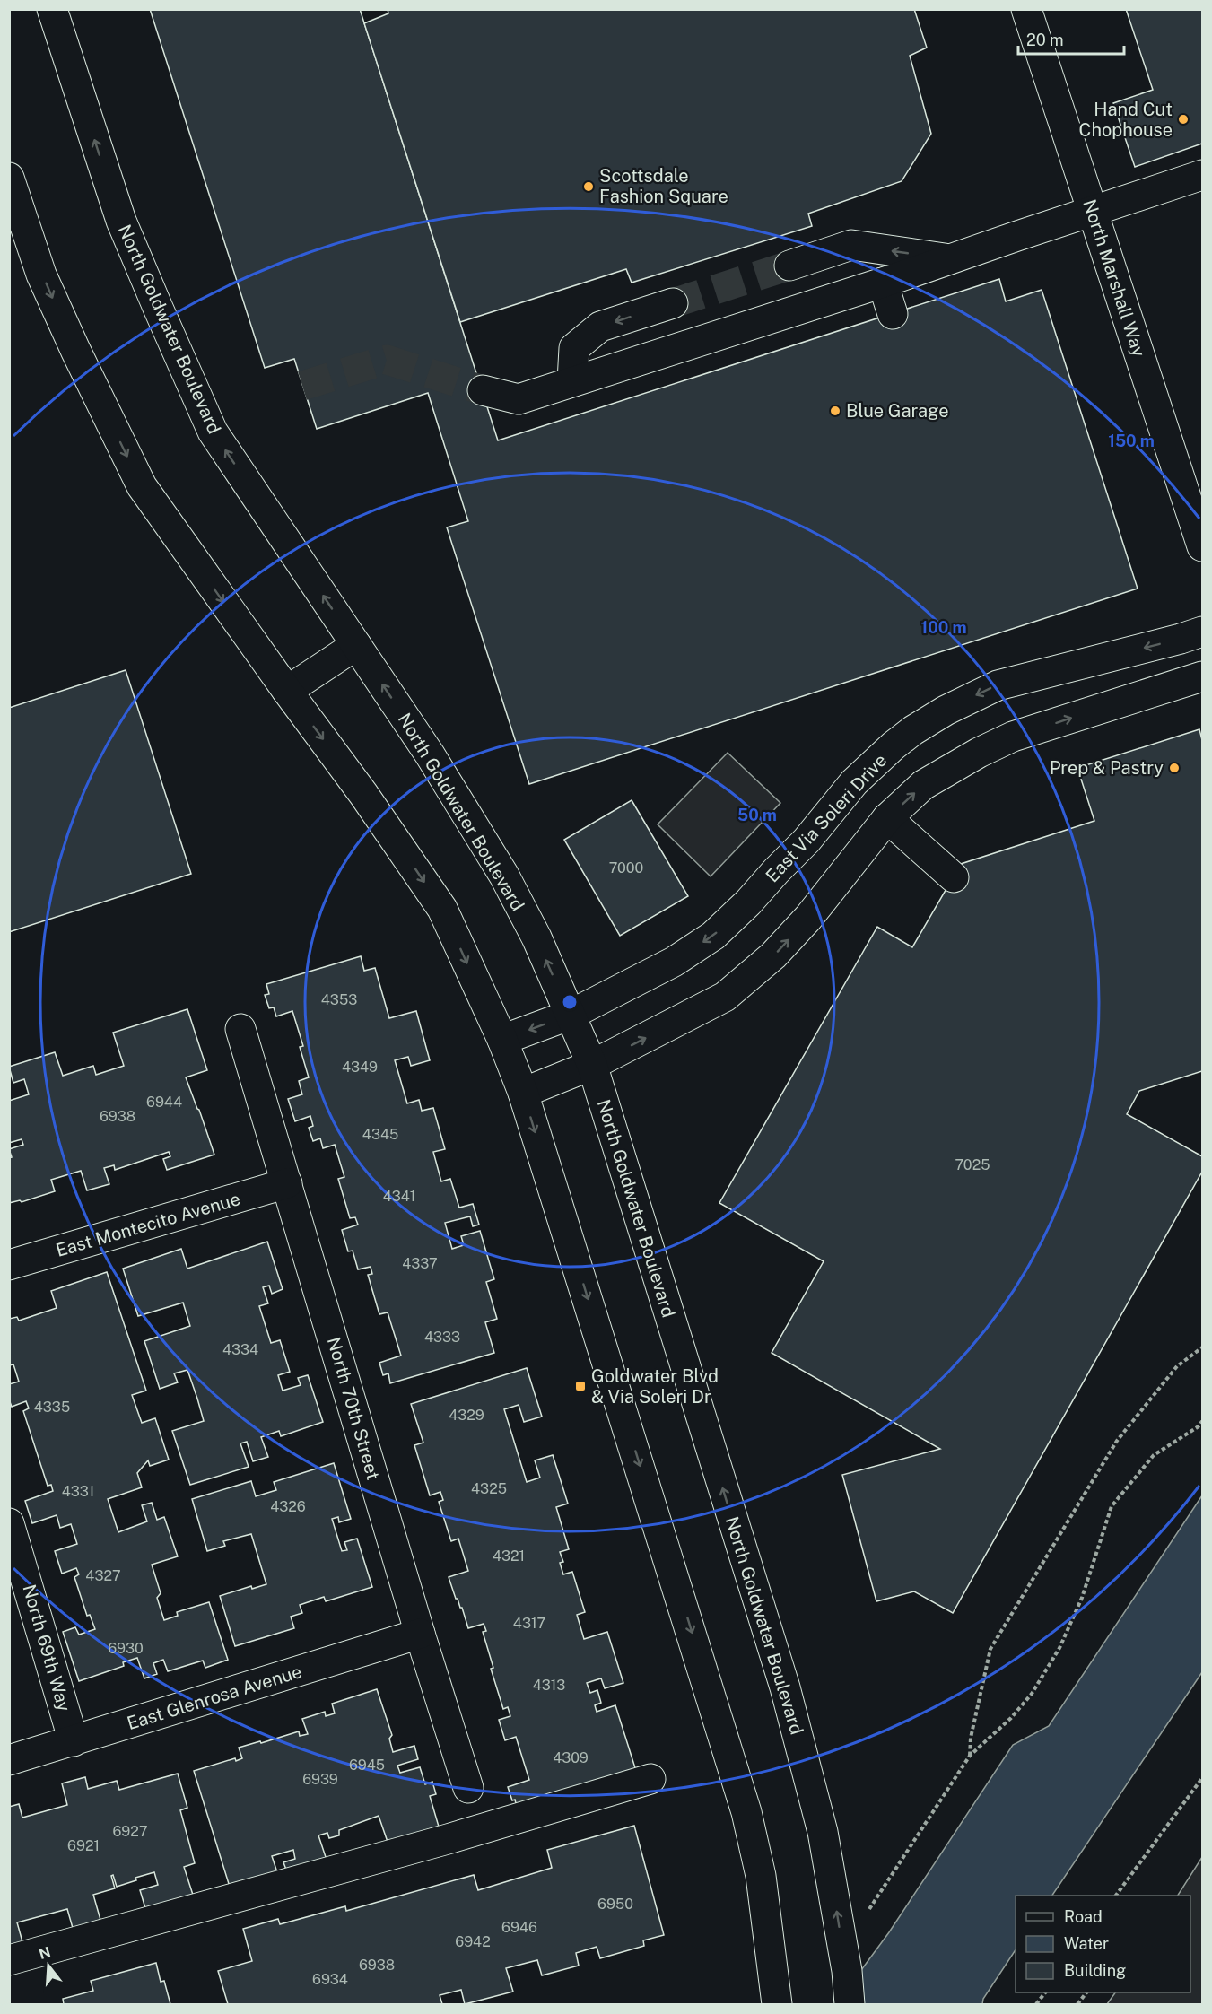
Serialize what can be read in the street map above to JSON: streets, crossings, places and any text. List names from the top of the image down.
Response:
{
  "streets": {
    "main road": [
      "North Marshall Way",
      "North Goldwater Boulevard",
      "East Via Soleri Drive",
      "East Montecito Avenue",
      "North 70th Street",
      "North 69th Way",
      "East Glenrosa Avenue"
    ]
  },
  "crossings": [
    ["North Goldwater Boulevard", "East Via Soleri Drive"],
    ["East Montecito Avenue", "North 70th Street"],
    ["North 70th Street", "East Glenrosa Avenue"],
    ["North 69th Way", "East Glenrosa Avenue"]
  ],
  "places": {
    "other": [
      "Hand Cut Chophouse",
      "Scottsdale Fashion Square",
      "Blue Garage",
      "Prep & Pastry"
    ],
    "transit": ["Goldwater Blvd & Via Soleri Dr"]
  },
  "house_numbers": [
    "7000",
    "4353",
    "4349",
    "6944",
    "6938",
    "4345",
    "7025",
    "4341",
    "4337",
    "4333",
    "4334",
    "4335",
    "4329",
    "4325",
    "4331",
    "4326",
    "4321",
    "4327",
    "4317",
    "6930",
    "4313",
    "4309",
    "6945",
    "6939",
    "6927",
    "6921",
    "6950",
    "6946",
    "6942",
    "6938",
    "6934"
  ],
  "legend": ["Road", "Water", "Building"],
  "scale_bar": "20 m",
  "north": "top",
  "rings": ["150 m", "100 m", "50 m"]
}
